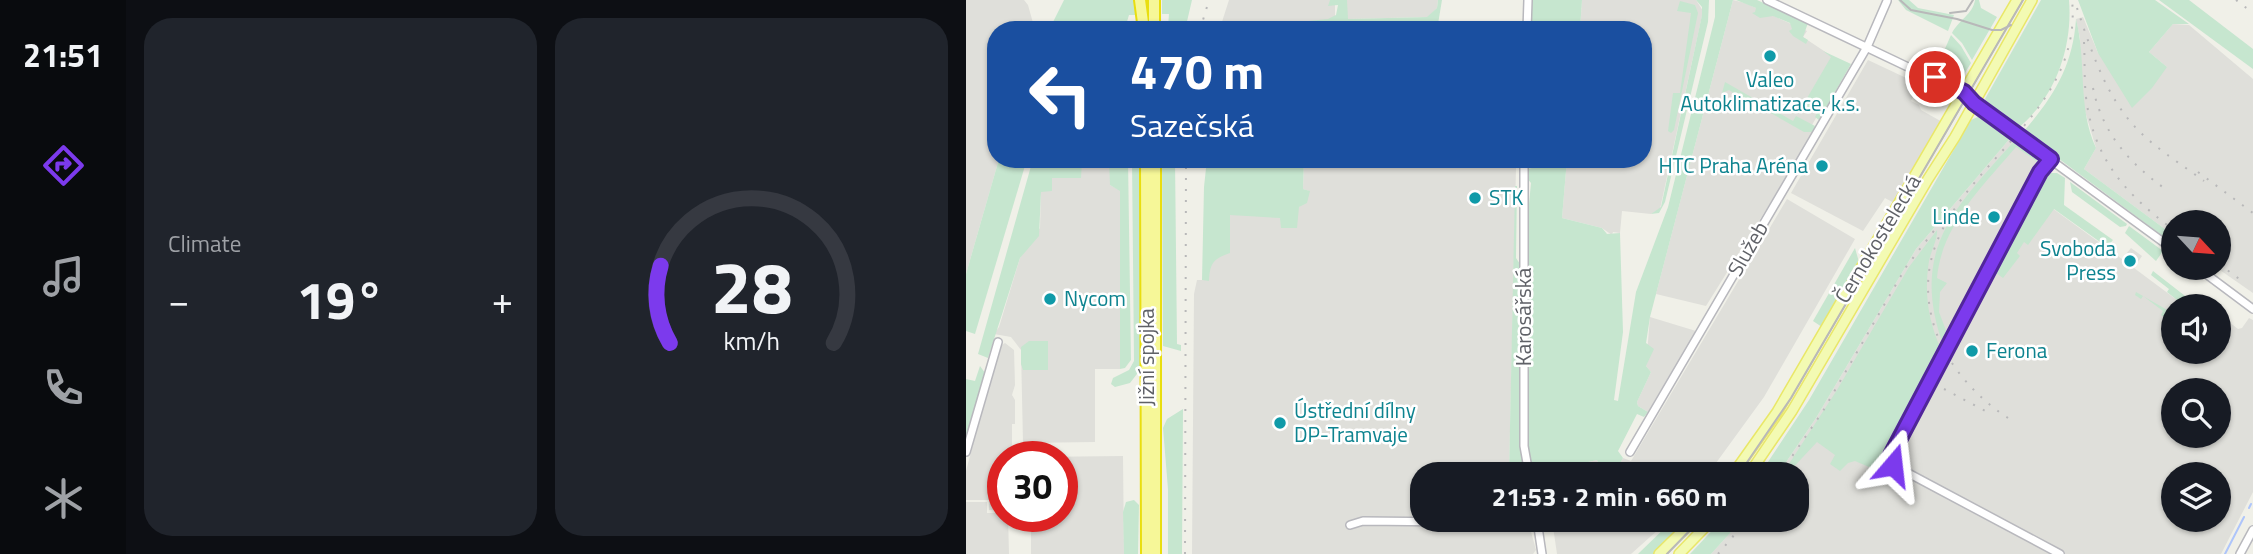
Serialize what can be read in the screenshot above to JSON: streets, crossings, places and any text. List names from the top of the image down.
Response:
{
  "streets": {
    "highway": ["Jižní spojka"],
    "main road": ["Černokostelecká"],
    "street": ["Služeb", "Karosářská"]
  },
  "places": [
    "Valeo Autoklimatizace, k.s.",
    "HTC Praha Aréna",
    "STK",
    "Linde",
    "Svoboda Press",
    "Nycom",
    "Ferona",
    "Ústřední dílny DP-Tramvaje"
  ],
  "north": "bottom right",
  "page": {
    "tabs": "21:51",
    "tile": "Climate",
    "turn": ["470 m", "Sazečská"],
    "heat": ["−", "19°", "+"],
    "limit": "30",
    "trip": "21:53 · 2 min · 660 m",
    "gauge": ["28", "km/h"]
  }
}
